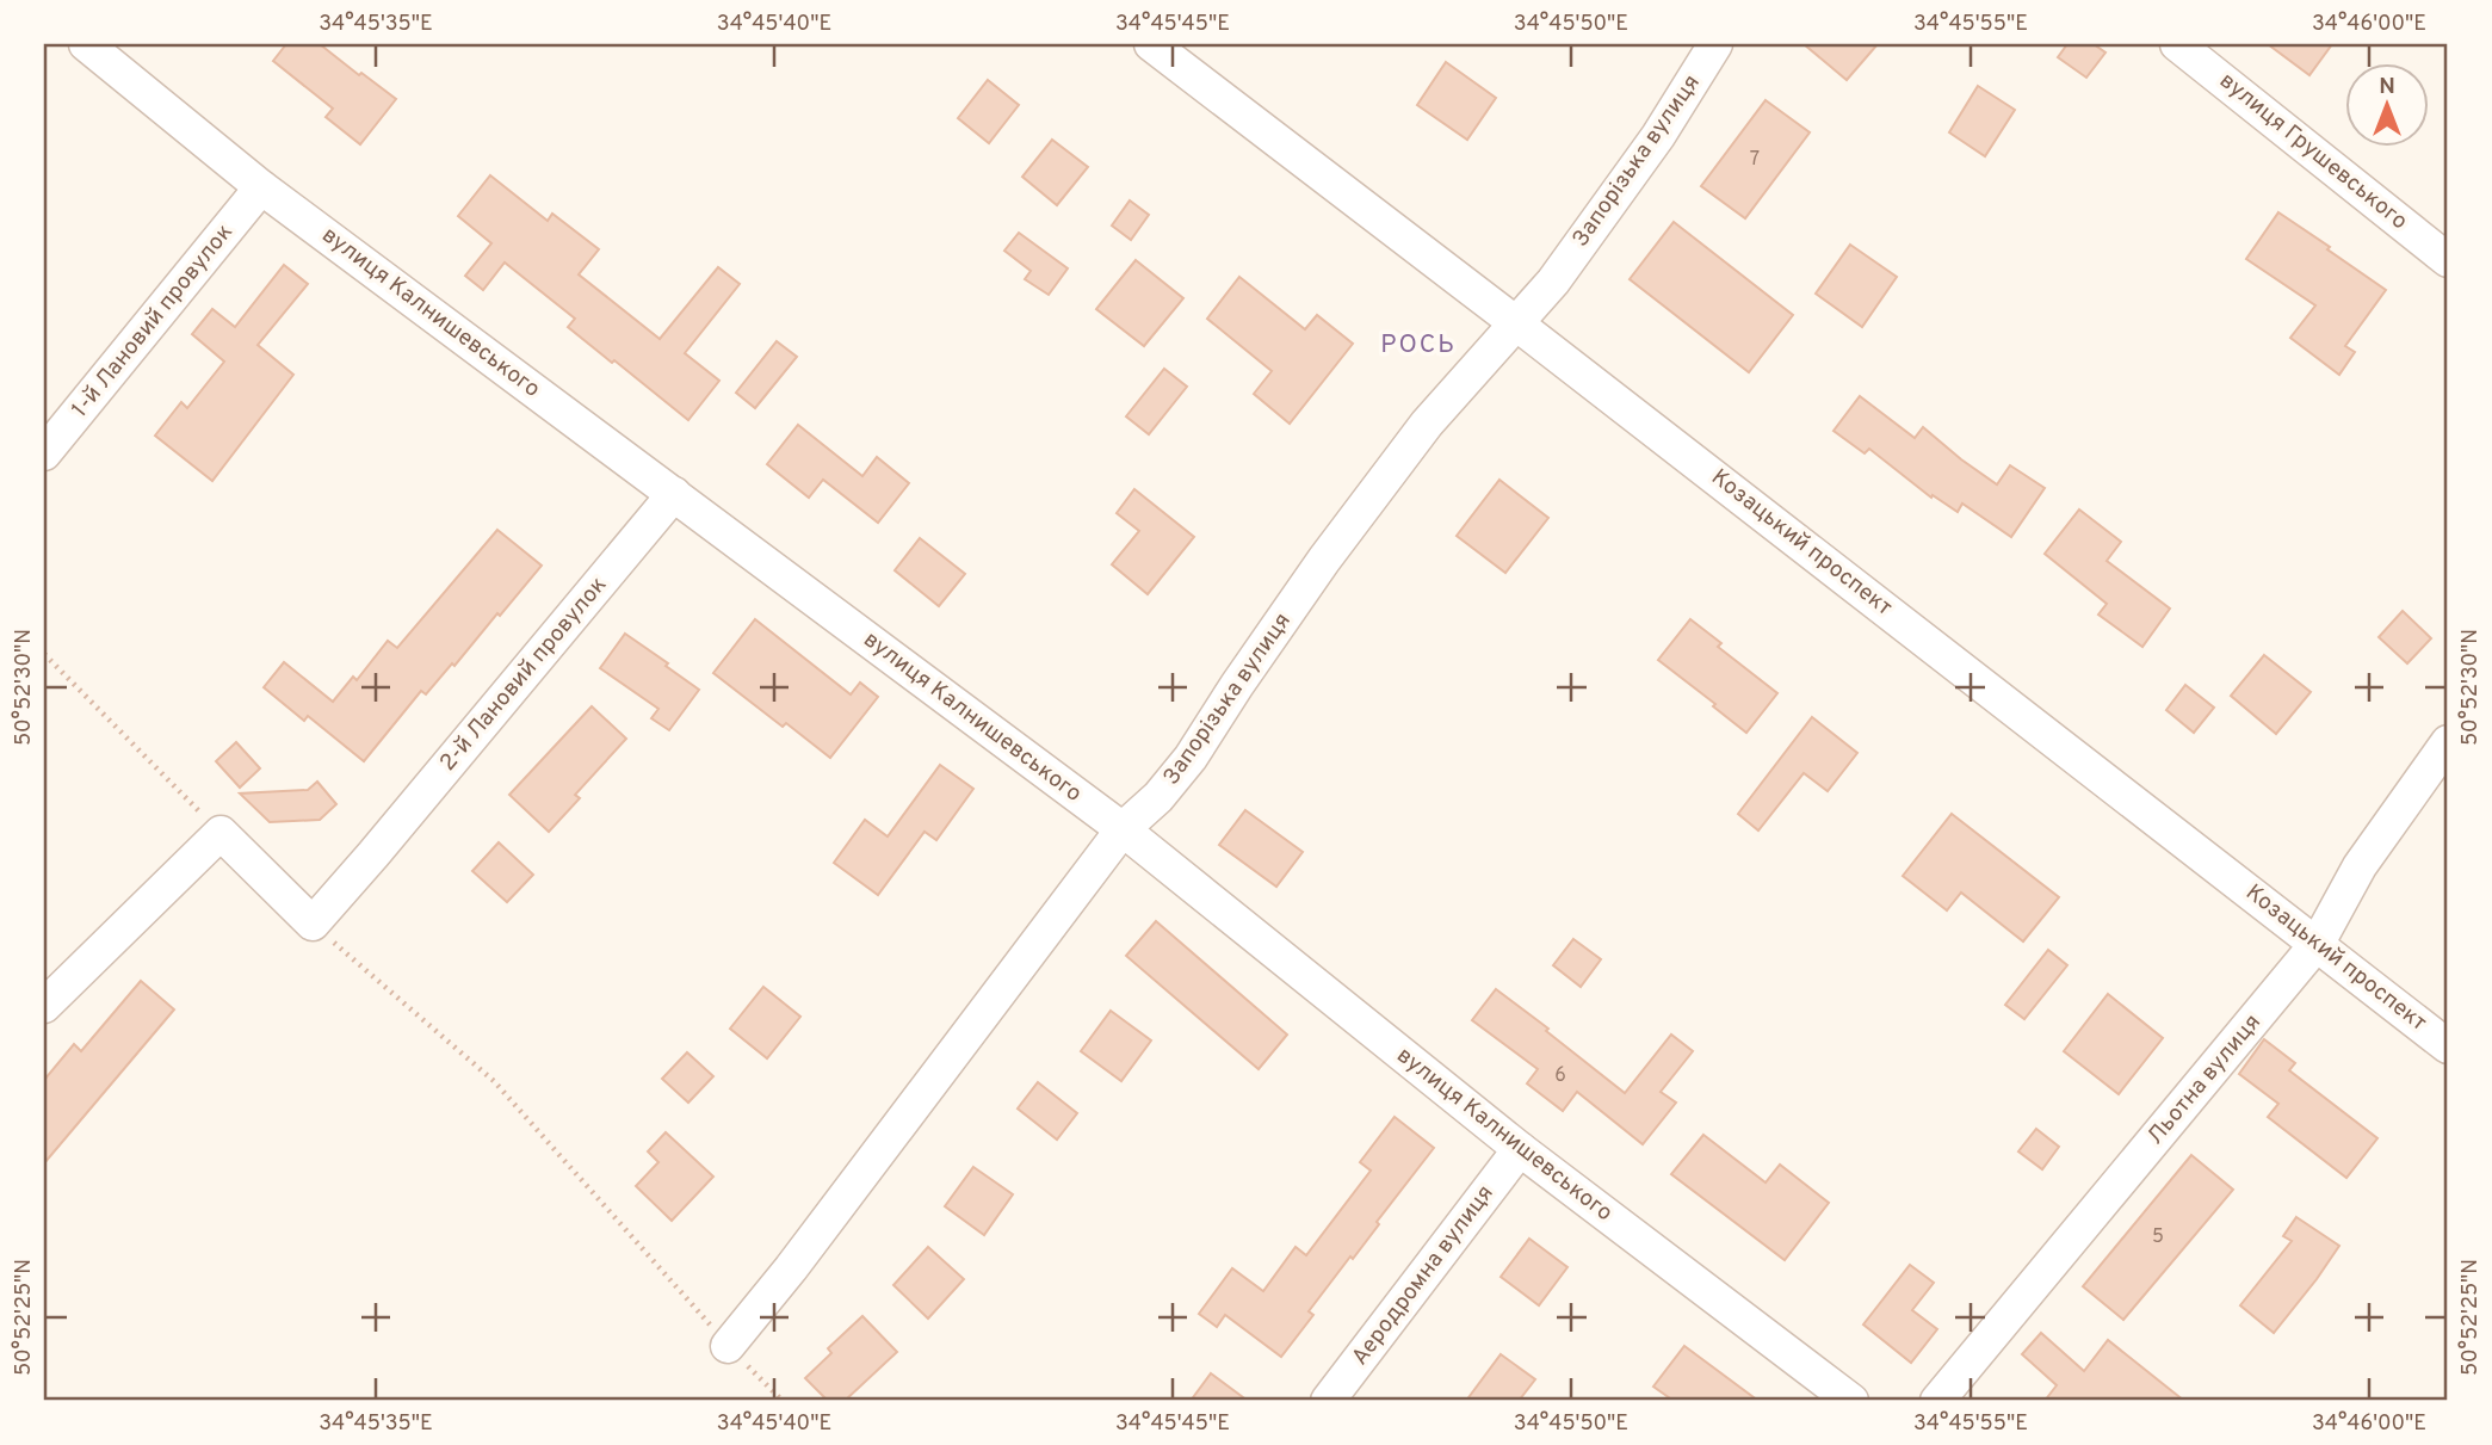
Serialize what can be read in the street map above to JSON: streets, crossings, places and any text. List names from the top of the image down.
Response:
{
  "streets": {
    "street": [
      "вулиця Грушевського",
      "Запорізька вулиця",
      "вулиця Калнишевського",
      "1-й Лановий провулок",
      "Козацький проспект",
      "2-й Лановий провулок",
      "Льотна вулиця",
      "Аеродромна вулиця"
    ]
  },
  "crossings": [
    ["Запорізька вулиця", "вулиця Калнишевського"],
    ["Запорізька вулиця", "Козацький проспект"],
    ["вулиця Калнишевського", "1-й Лановий провулок"],
    ["вулиця Калнишевського", "2-й Лановий провулок"],
    ["вулиця Калнишевського", "Аеродромна вулиця"],
    ["Козацький проспект", "Льотна вулиця"]
  ],
  "districts": ["РОСЬ"],
  "house_numbers": ["7", "6", "5"],
  "north": "top",
  "coordinates": [
    "34°45'35\"E",
    "34°45'40\"E",
    "34°45'45\"E",
    "34°45'50\"E",
    "34°45'55\"E",
    "34°46'00\"E",
    "50°52'30\"N",
    "50°52'25\"N"
  ]
}
